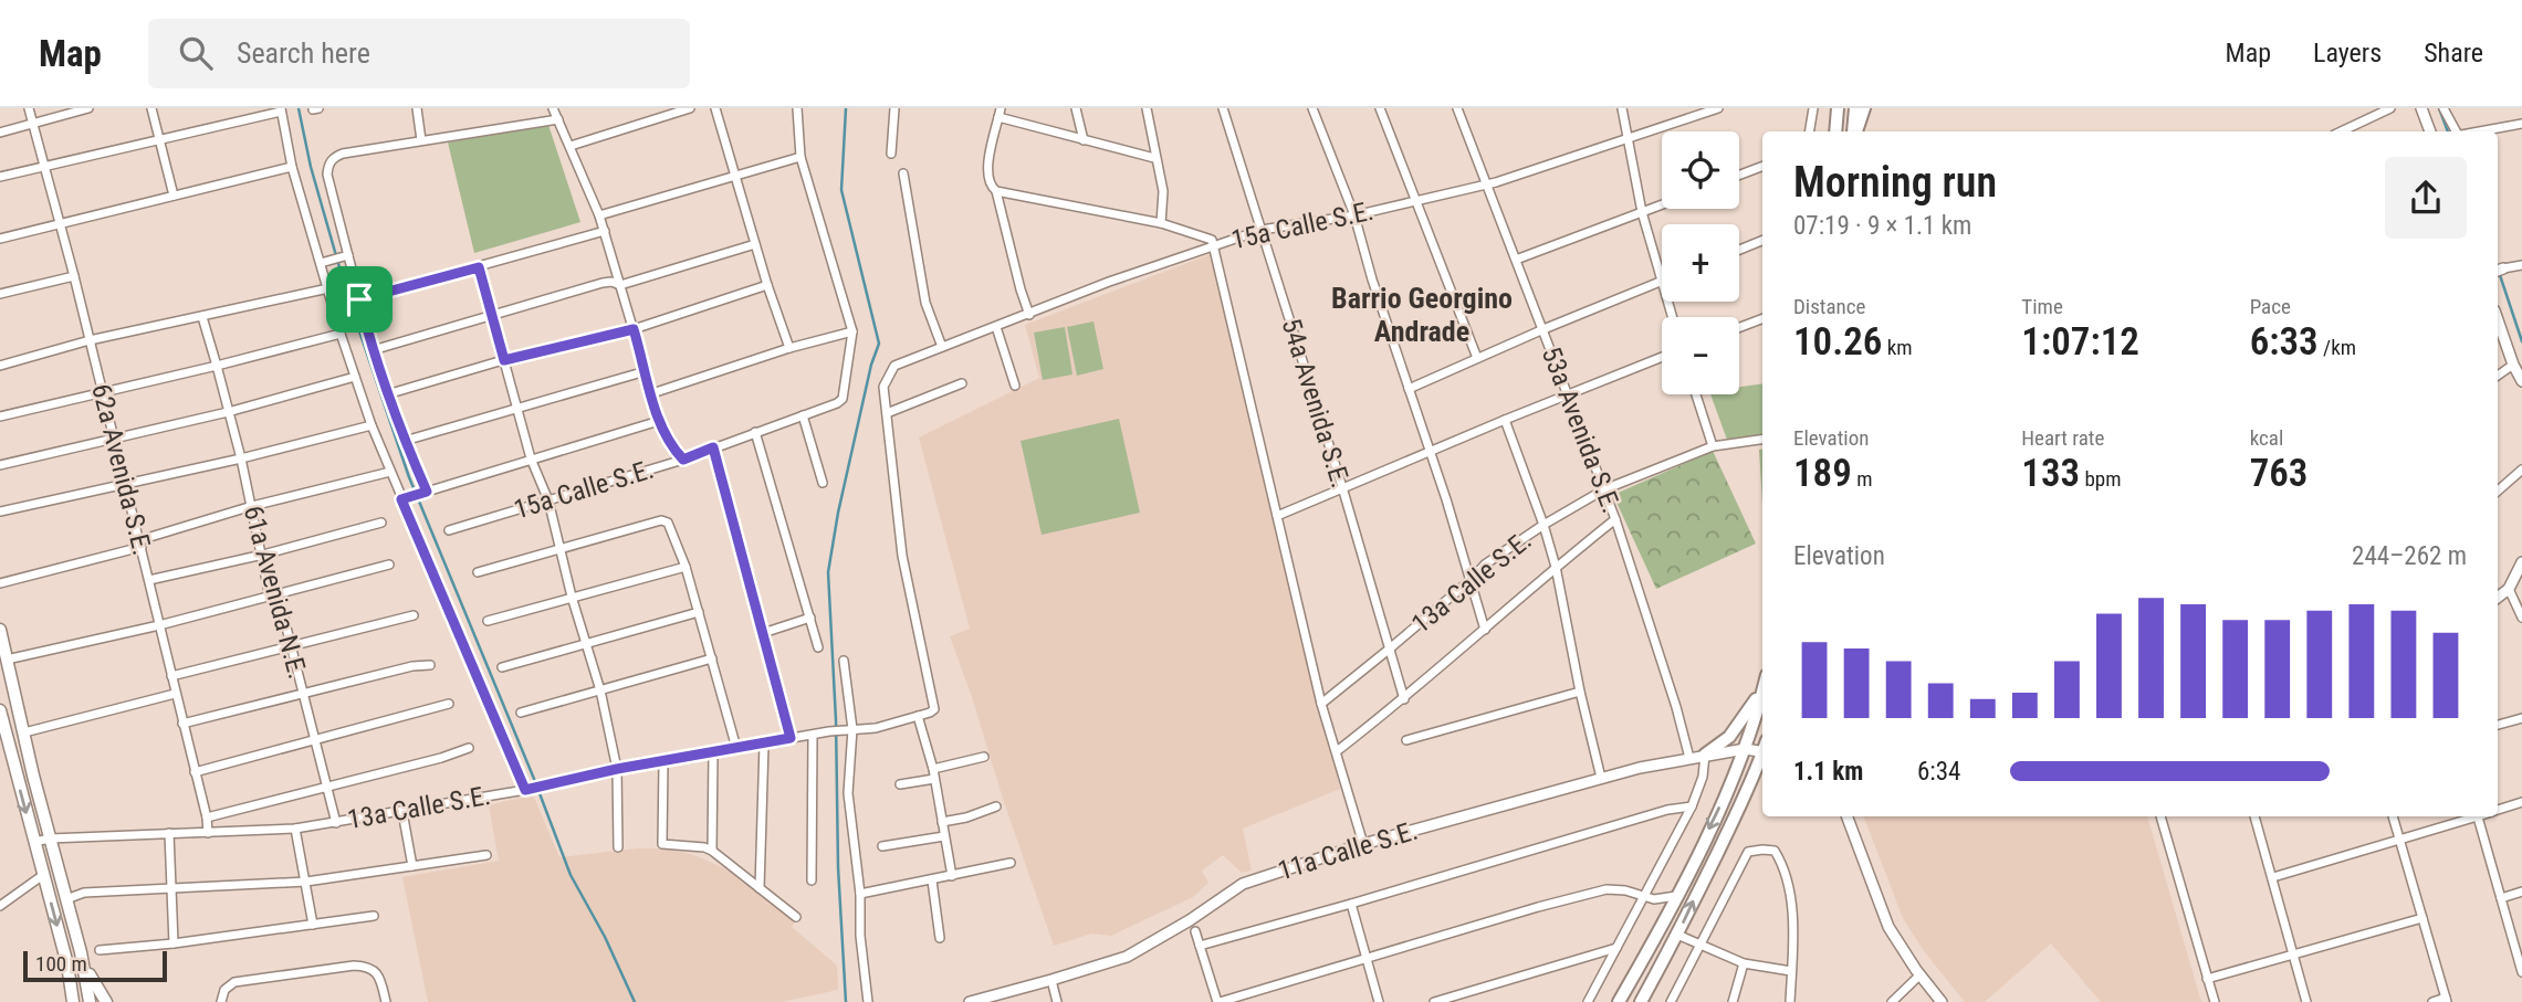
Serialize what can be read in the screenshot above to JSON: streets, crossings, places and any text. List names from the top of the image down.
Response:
{
  "streets": {
    "street": [
      "15a Calle S.E.",
      "54a Avenida S.E.",
      "53a Avenida S.E.",
      "62a Avenida S.E.",
      "13a Calle S.E.",
      "61a Avenida N.E.",
      "11a Calle S.E."
    ]
  },
  "crossings": [
    ["15a Calle S.E.", "54a Avenida S.E."],
    ["15a Calle S.E.", "53a Avenida S.E."],
    ["15a Calle S.E.", "13a Calle S.E."],
    ["54a Avenida S.E.", "13a Calle S.E."],
    ["53a Avenida S.E.", "13a Calle S.E."],
    ["53a Avenida S.E.", "11a Calle S.E."],
    ["62a Avenida S.E.", "13a Calle S.E."],
    ["13a Calle S.E.", "61a Avenida N.E."]
  ],
  "districts": ["Barrio Georgino Andrade"],
  "scale_bar": "100 m",
  "page": {
    "header": "Map",
    "search": "Search here",
    "nav": ["Map", "Layers", "Share"],
    "map_buttons": ["+", "−"],
    "heading": ["Morning run", "07:19 · 9 × 1.1 km"],
    "stats": [
      ["Distance", "10.26 km"],
      ["Time", "1:07:12"],
      ["Pace", "6:33 /km"],
      ["Elevation", "189 m"],
      ["Heart rate", "133 bpm"],
      ["kcal", "763"]
    ],
    "chart": ["Elevation", "244–262 m"],
    "list": [
      {
        "name": "1.1 km",
        "note": "6:34"
      }
    ],
    "scale": "100 m"
  }
}
